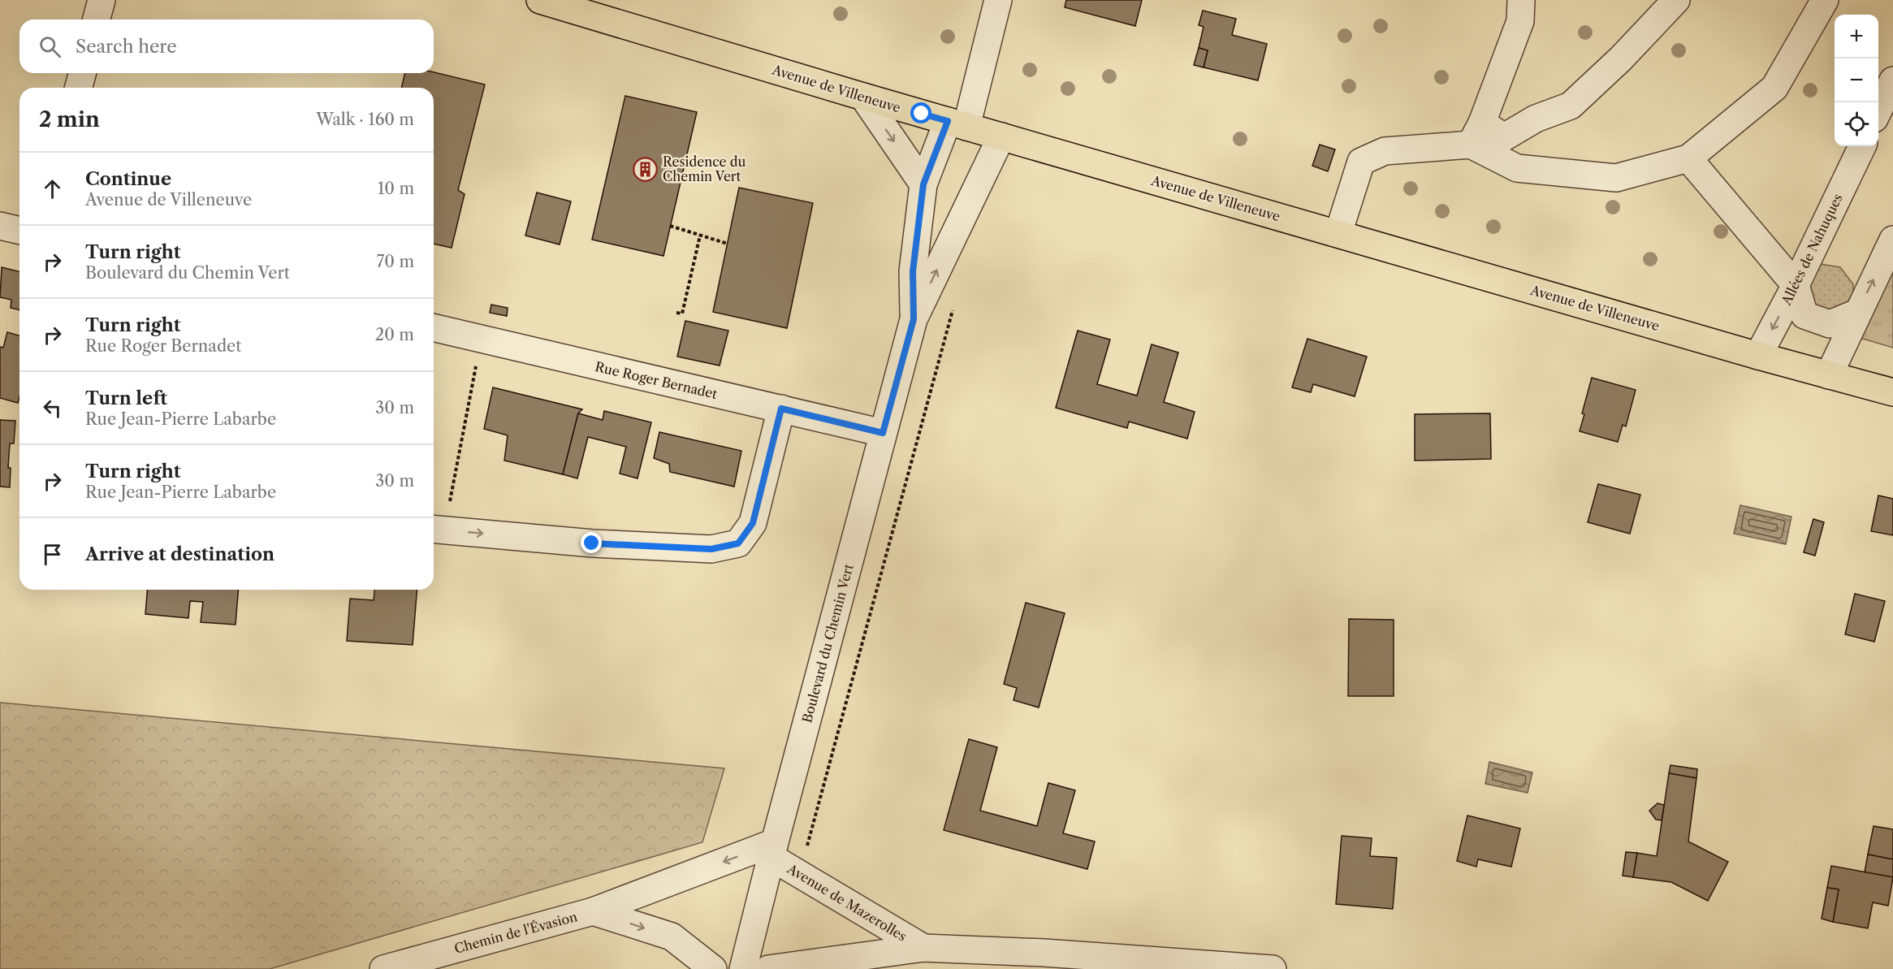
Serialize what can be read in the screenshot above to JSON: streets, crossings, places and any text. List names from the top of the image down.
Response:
{
  "streets": {
    "main road": ["Avenue de Villeneuve"],
    "street": [
      "Allées de Nahuques",
      "Rue Roger Bernadet",
      "Boulevard du Chemin Vert",
      "Avenue de Mazerolles",
      "Chemin de l'Évasion"
    ]
  },
  "crossings": [
    ["Avenue de Villeneuve", "Allées de Nahuques"],
    ["Avenue de Villeneuve", "Boulevard du Chemin Vert"],
    ["Rue Roger Bernadet", "Boulevard du Chemin Vert"],
    ["Boulevard du Chemin Vert", "Avenue de Mazerolles"],
    ["Boulevard du Chemin Vert", "Chemin de l'Évasion"],
    ["Avenue de Mazerolles", "Chemin de l'Évasion"]
  ],
  "places": {
    "building": ["Residence du Chemin Vert"]
  },
  "page": {
    "map_buttons": ["+", "−"],
    "search": "Search here",
    "heading": ["2 min", "Walk · 160 m"],
    "list": [
      ["Continue", "Avenue de Villeneuve", "10 m"],
      ["Turn right", "Boulevard du Chemin Vert", "70 m"],
      ["Turn right", "Rue Roger Bernadet", "20 m"],
      ["Turn left", "Rue Jean-Pierre Labarbe", "30 m"],
      ["Turn right", "Rue Jean-Pierre Labarbe", "30 m"],
      "Arrive at destination"
    ]
  }
}
